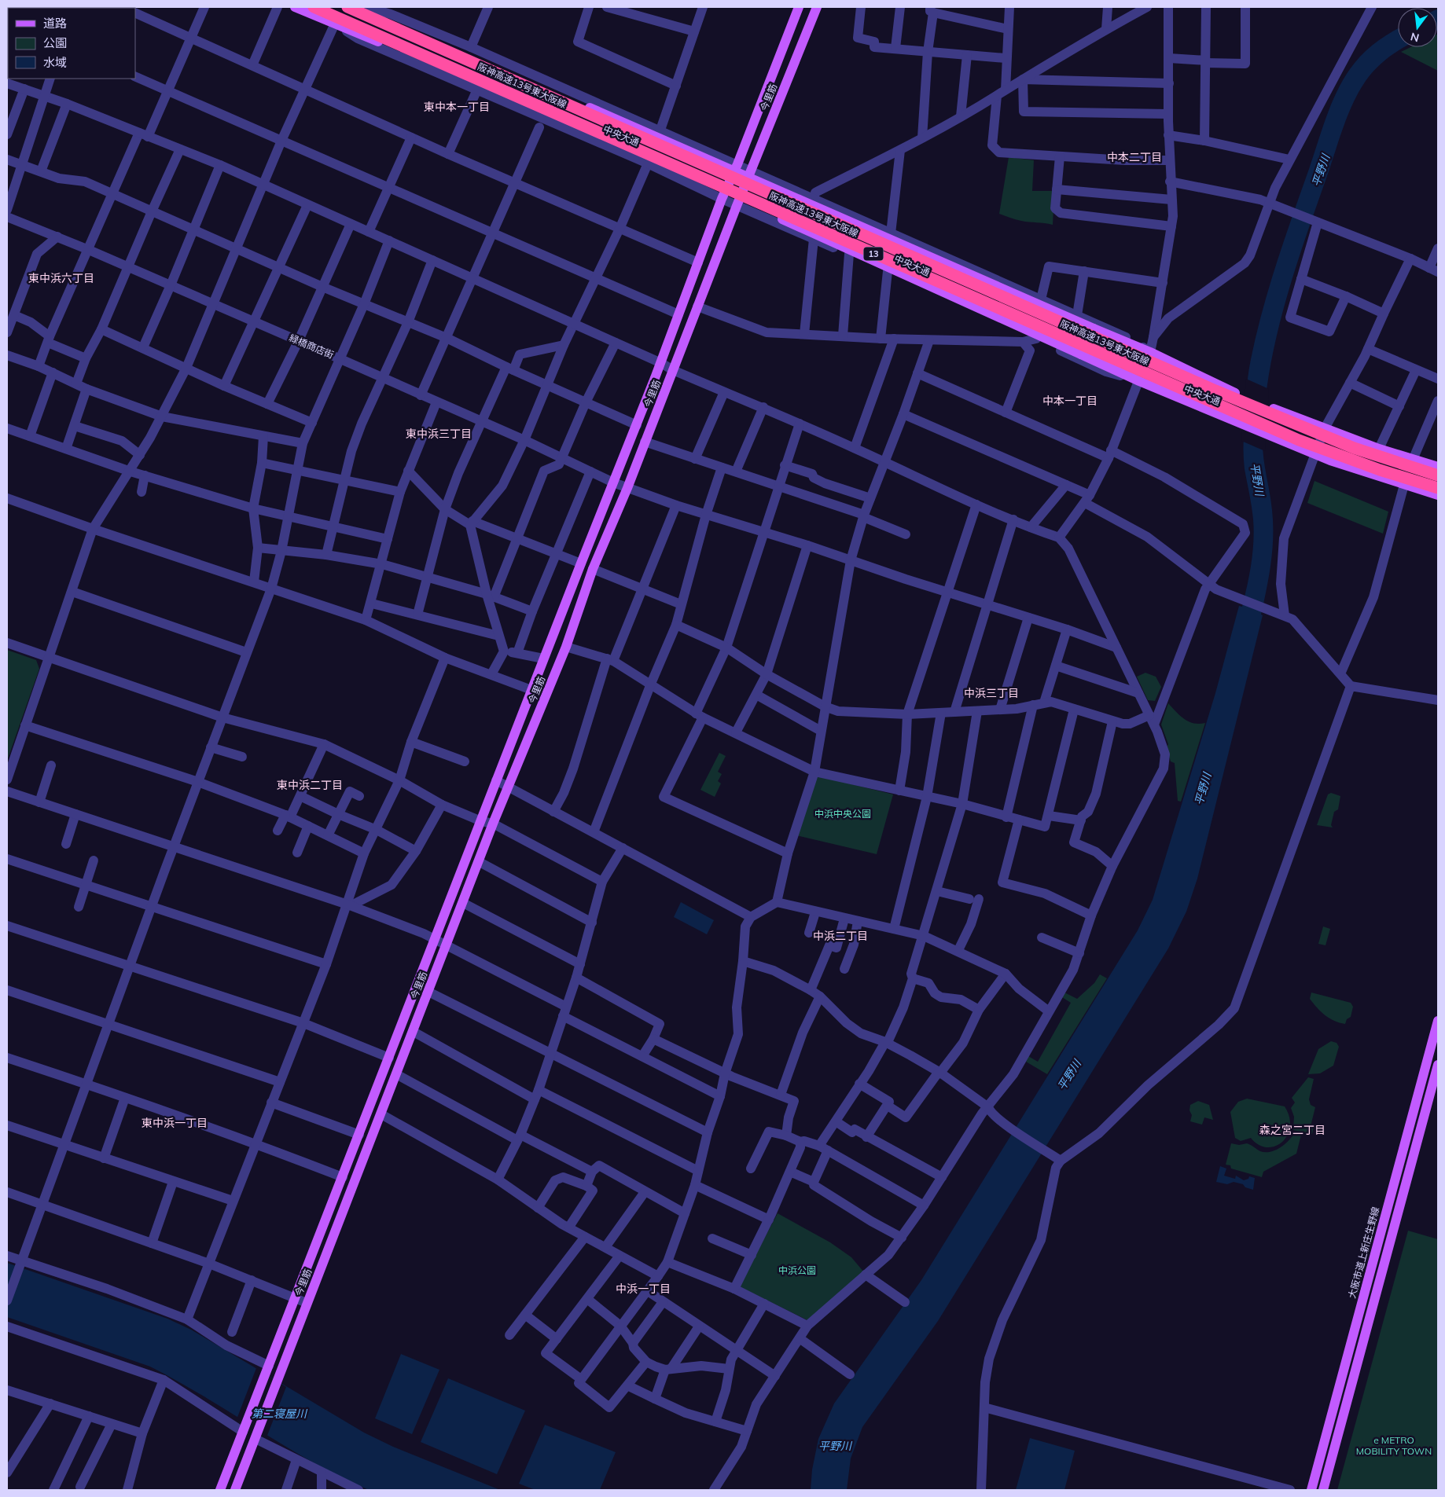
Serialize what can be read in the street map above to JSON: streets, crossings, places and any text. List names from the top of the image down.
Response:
{
  "streets": {
    "highway": ["阪神高速13号東大阪線", "13"],
    "main road": ["今里筋", "中央大通", "大阪市道上新庄生野線"],
    "street": ["緑橋商店街"]
  },
  "crossings": [
    ["今里筋", "緑橋商店街"]
  ],
  "districts": [
    "東中本一丁目",
    "中本二丁目",
    "東中浜六丁目",
    "中本一丁目",
    "東中浜三丁目",
    "中浜三丁目",
    "東中浜二丁目",
    "中浜二丁目",
    "東中浜一丁目",
    "森之宮二丁目",
    "中浜一丁目"
  ],
  "water": ["平野川", "第二寝屋川"],
  "parks": ["中浜中央公園", "中浜公園", "e METRO MOBILITY TOWN"],
  "legend": ["道路", "公園", "水域"],
  "north": "bottom"
}
